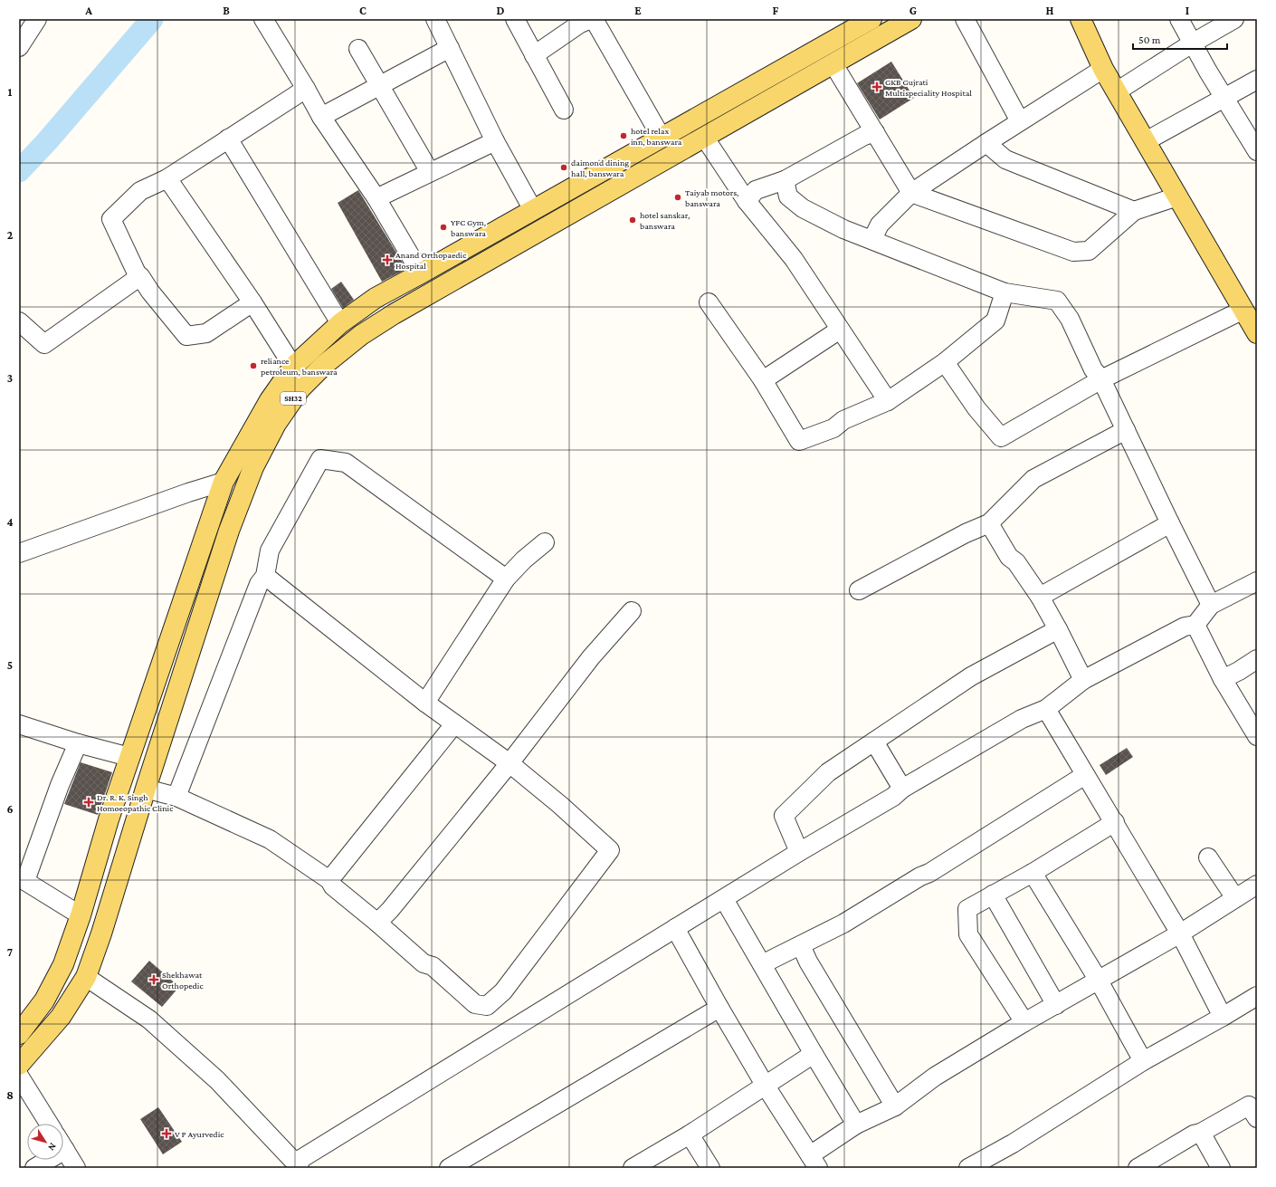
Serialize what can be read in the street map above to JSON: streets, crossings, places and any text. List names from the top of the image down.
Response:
{
  "streets": {
    "main road": ["SH32"]
  },
  "places": {
    "health": [
      "GKB Gujrati Multispeciality Hospital",
      "Anand Orthopaedic Hospital",
      "Dr. R. K. Singh Homoeopathic Clinic",
      "Shekhawat Orthopedic",
      "V P Ayurvedic"
    ],
    "other": [
      "hotel relax inn, banswara",
      "daimond dining hall, banswara",
      "Taiyab motors, banswara",
      "hotel sanskar, banswara",
      "YFC Gym, banswara",
      "reliance petroleum, banswara"
    ]
  },
  "scale_bar": "50 m",
  "north": "bottom right",
  "grid": {
    "columns": [
      "A",
      "B",
      "C",
      "D",
      "E",
      "F",
      "G",
      "H",
      "I"
    ],
    "rows": [
      "1",
      "2",
      "3",
      "4",
      "5",
      "6",
      "7",
      "8"
    ]
  }
}
